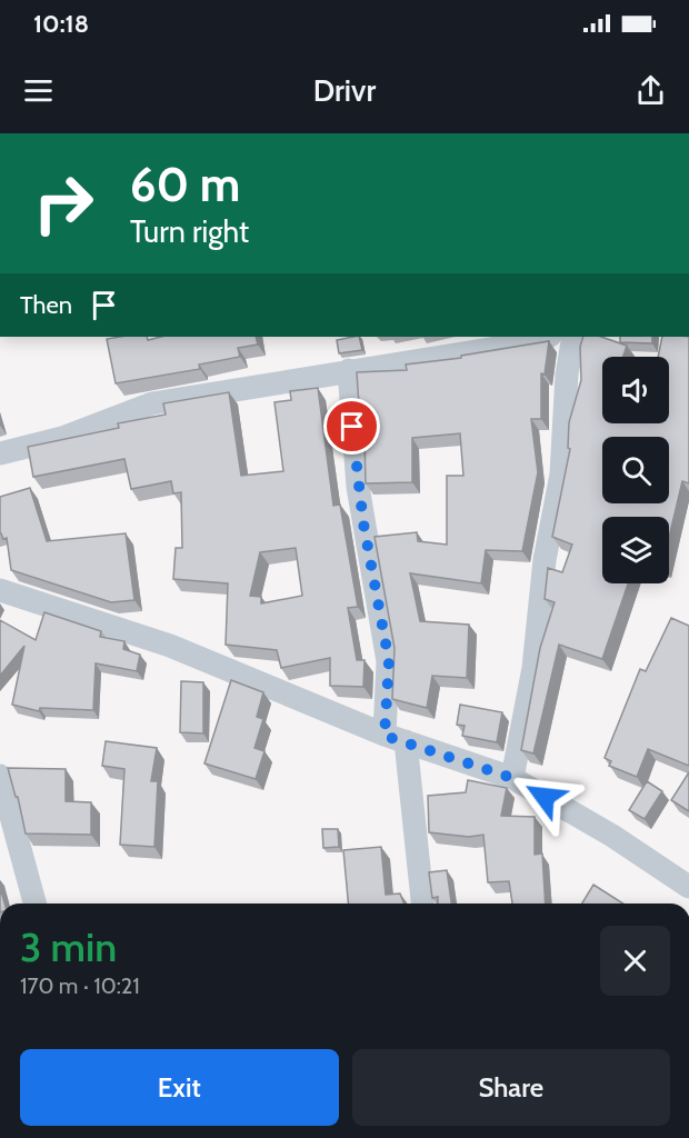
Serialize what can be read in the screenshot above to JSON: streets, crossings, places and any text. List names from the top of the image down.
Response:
{
  "page": {
    "status": "10:18",
    "header": "Drivr",
    "turn": ["60 m", "Turn right"],
    "then": "Then",
    "heading": ["3 min", "170 m · 10:21"],
    "buttons": ["Exit", "Share"]
  }
}
